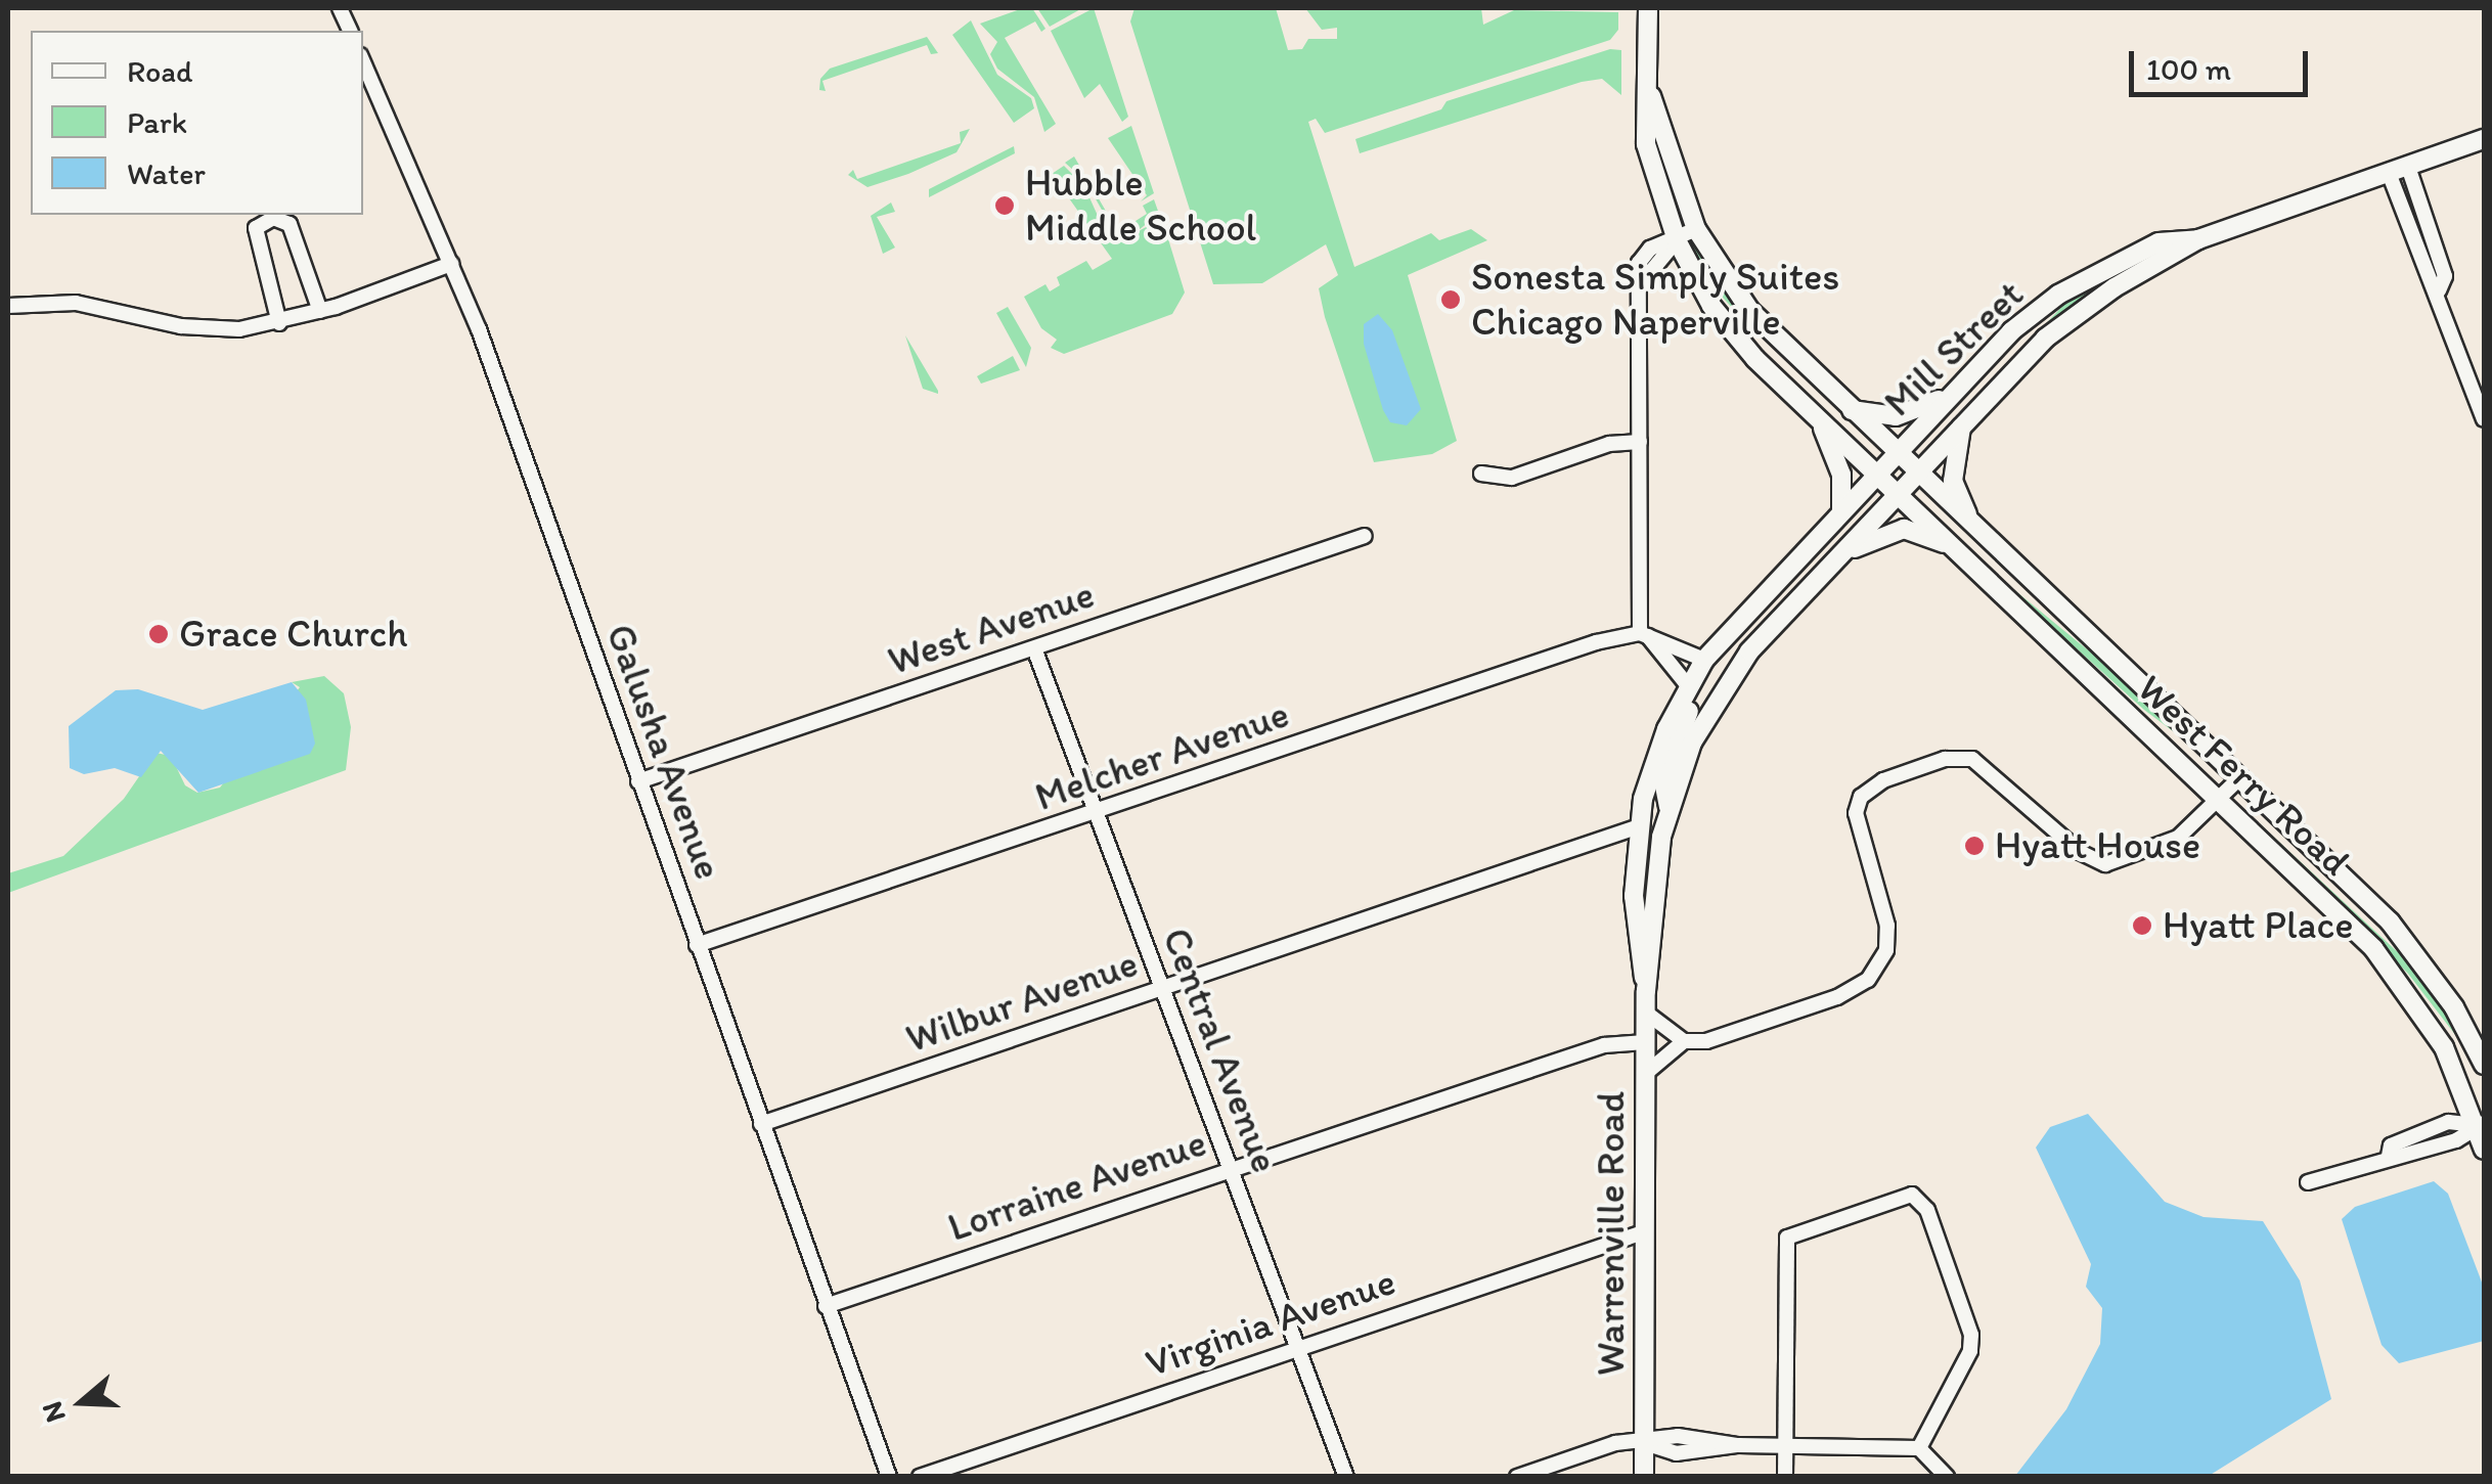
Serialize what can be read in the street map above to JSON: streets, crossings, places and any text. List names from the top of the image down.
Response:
{
  "streets": {
    "main road": ["Mill Street", "West Ferry Road", "Warrenville Road"],
    "street": [
      "West Avenue",
      "Galusha Avenue",
      "Melcher Avenue",
      "Wilbur Avenue",
      "Central Avenue",
      "Lorraine Avenue",
      "Virginia Avenue"
    ]
  },
  "crossings": [
    ["Mill Street", "West Ferry Road"],
    ["Mill Street", "Warrenville Road"],
    ["West Avenue", "Galusha Avenue"],
    ["West Avenue", "Central Avenue"],
    ["Galusha Avenue", "Melcher Avenue"],
    ["Galusha Avenue", "Wilbur Avenue"],
    ["Galusha Avenue", "Lorraine Avenue"],
    ["Melcher Avenue", "Central Avenue"],
    ["West Ferry Road", "Warrenville Road"],
    ["Wilbur Avenue", "Central Avenue"],
    ["Wilbur Avenue", "Warrenville Road"],
    ["Central Avenue", "Lorraine Avenue"],
    ["Central Avenue", "Virginia Avenue"],
    ["Lorraine Avenue", "Warrenville Road"],
    ["Warrenville Road", "Virginia Avenue"]
  ],
  "places": [
    "Hubble Middle School",
    "Sonesta Simply Suites Chicago Naperville",
    "Grace Church",
    "Hyatt House",
    "Hyatt Place"
  ],
  "legend": ["Road", "Park", "Water"],
  "scale_bar": "100 m",
  "north": "left"
}
